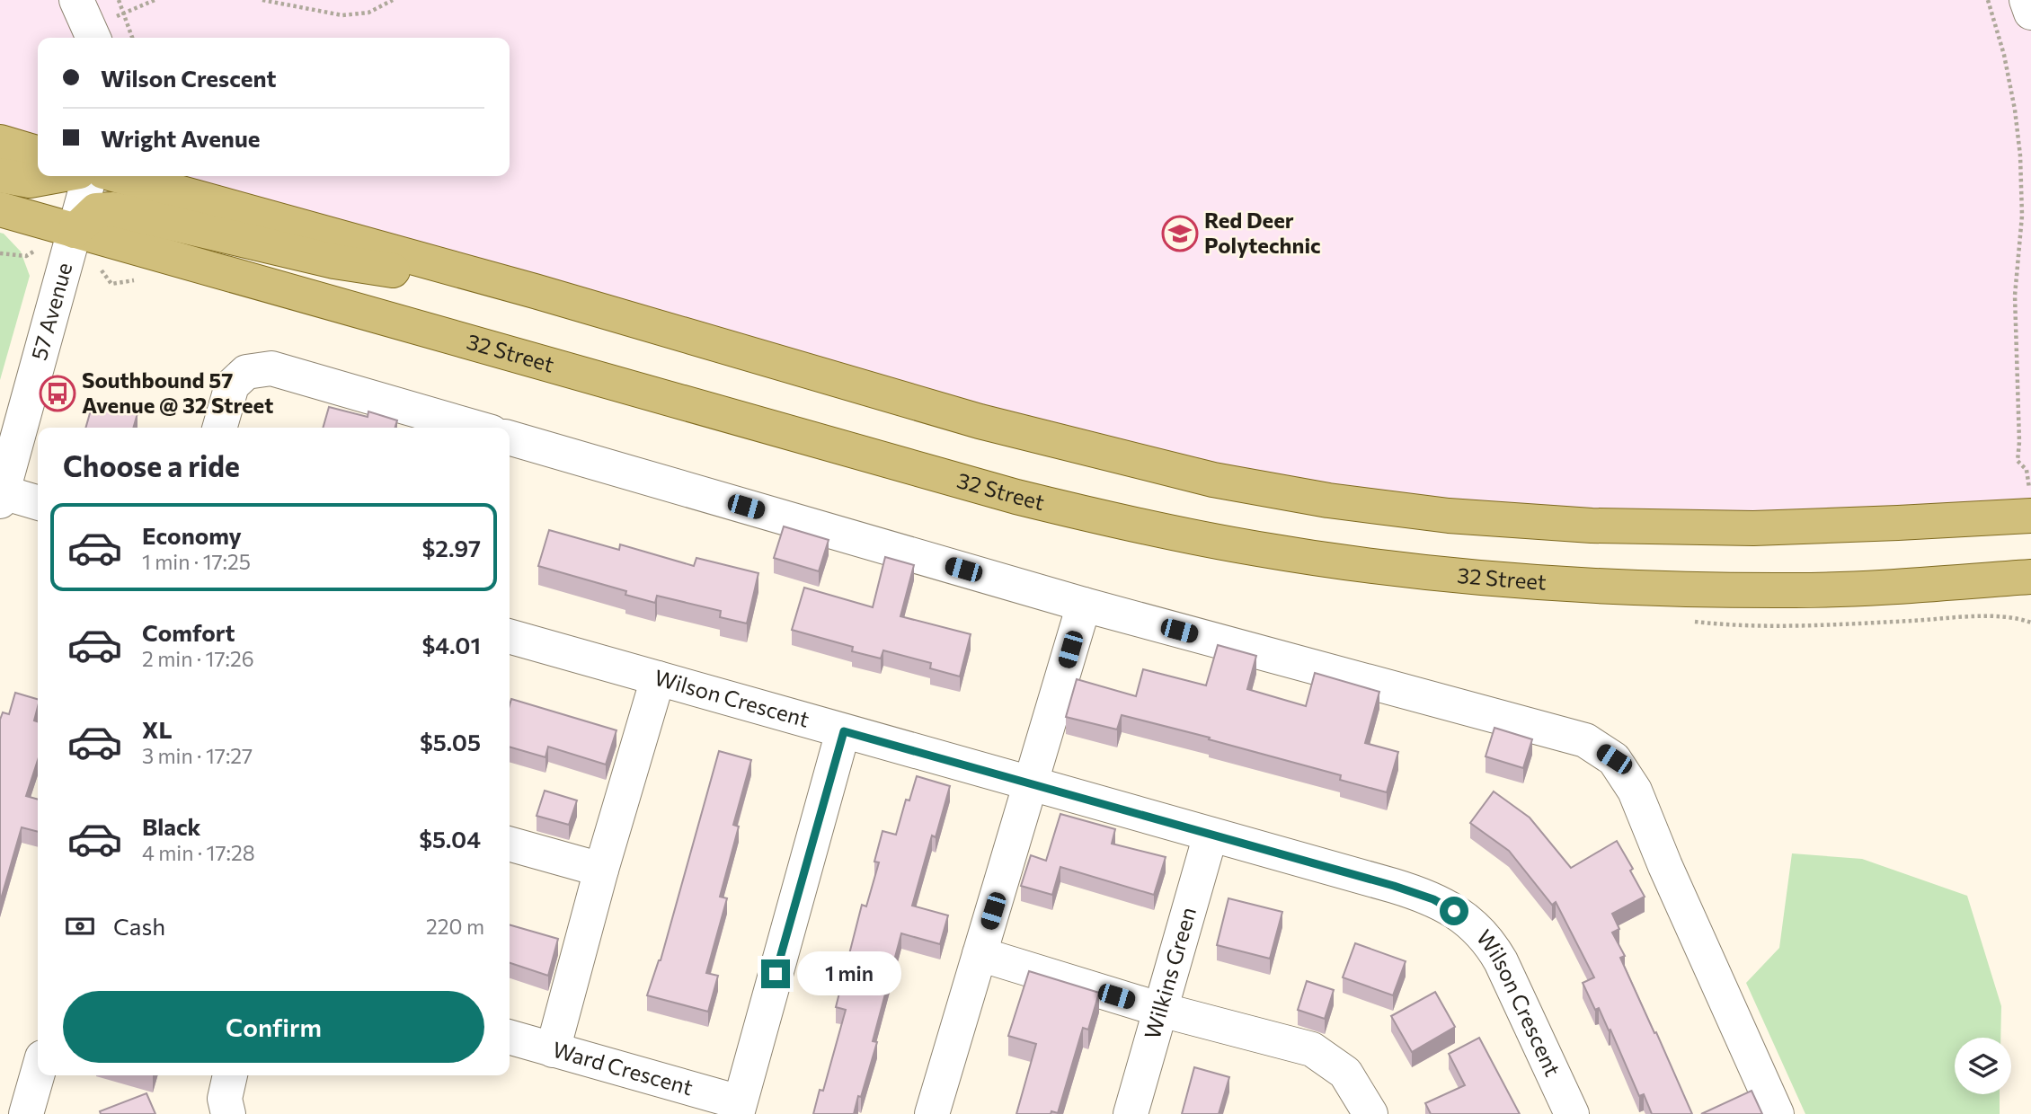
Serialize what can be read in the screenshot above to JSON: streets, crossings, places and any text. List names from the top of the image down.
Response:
{
  "streets": {
    "main road": ["32 Street"],
    "street": [
      "57 Avenue",
      "Wilson Crescent",
      "Wilkins Green",
      "Ward Crescent"
    ]
  },
  "crossings": [
    ["57 Avenue", "32 Street"],
    ["Wilson Crescent", "Wilkins Green"]
  ],
  "places": {
    "school or university": ["Red Deer Polytechnic"],
    "bus stop": ["Southbound 57 Avenue @ 32 Street"]
  },
  "page": {
    "banner": ["Wilson Crescent", "Wright Avenue"],
    "heading": "Choose a ride",
    "list": [
      {
        "name": "Economy",
        "note": "1 min · 17:25",
        "value": "$2.97"
      },
      {
        "name": "Comfort",
        "note": "2 min · 17:26",
        "value": "$4.01"
      },
      {
        "name": "XL",
        "note": "3 min · 17:27",
        "value": "$5.05"
      },
      {
        "name": "Black",
        "note": "4 min · 17:28",
        "value": "$5.04"
      }
    ],
    "pay": ["Cash", "220 m"],
    "bubble": "1 min",
    "buttons": "Confirm"
  }
}
